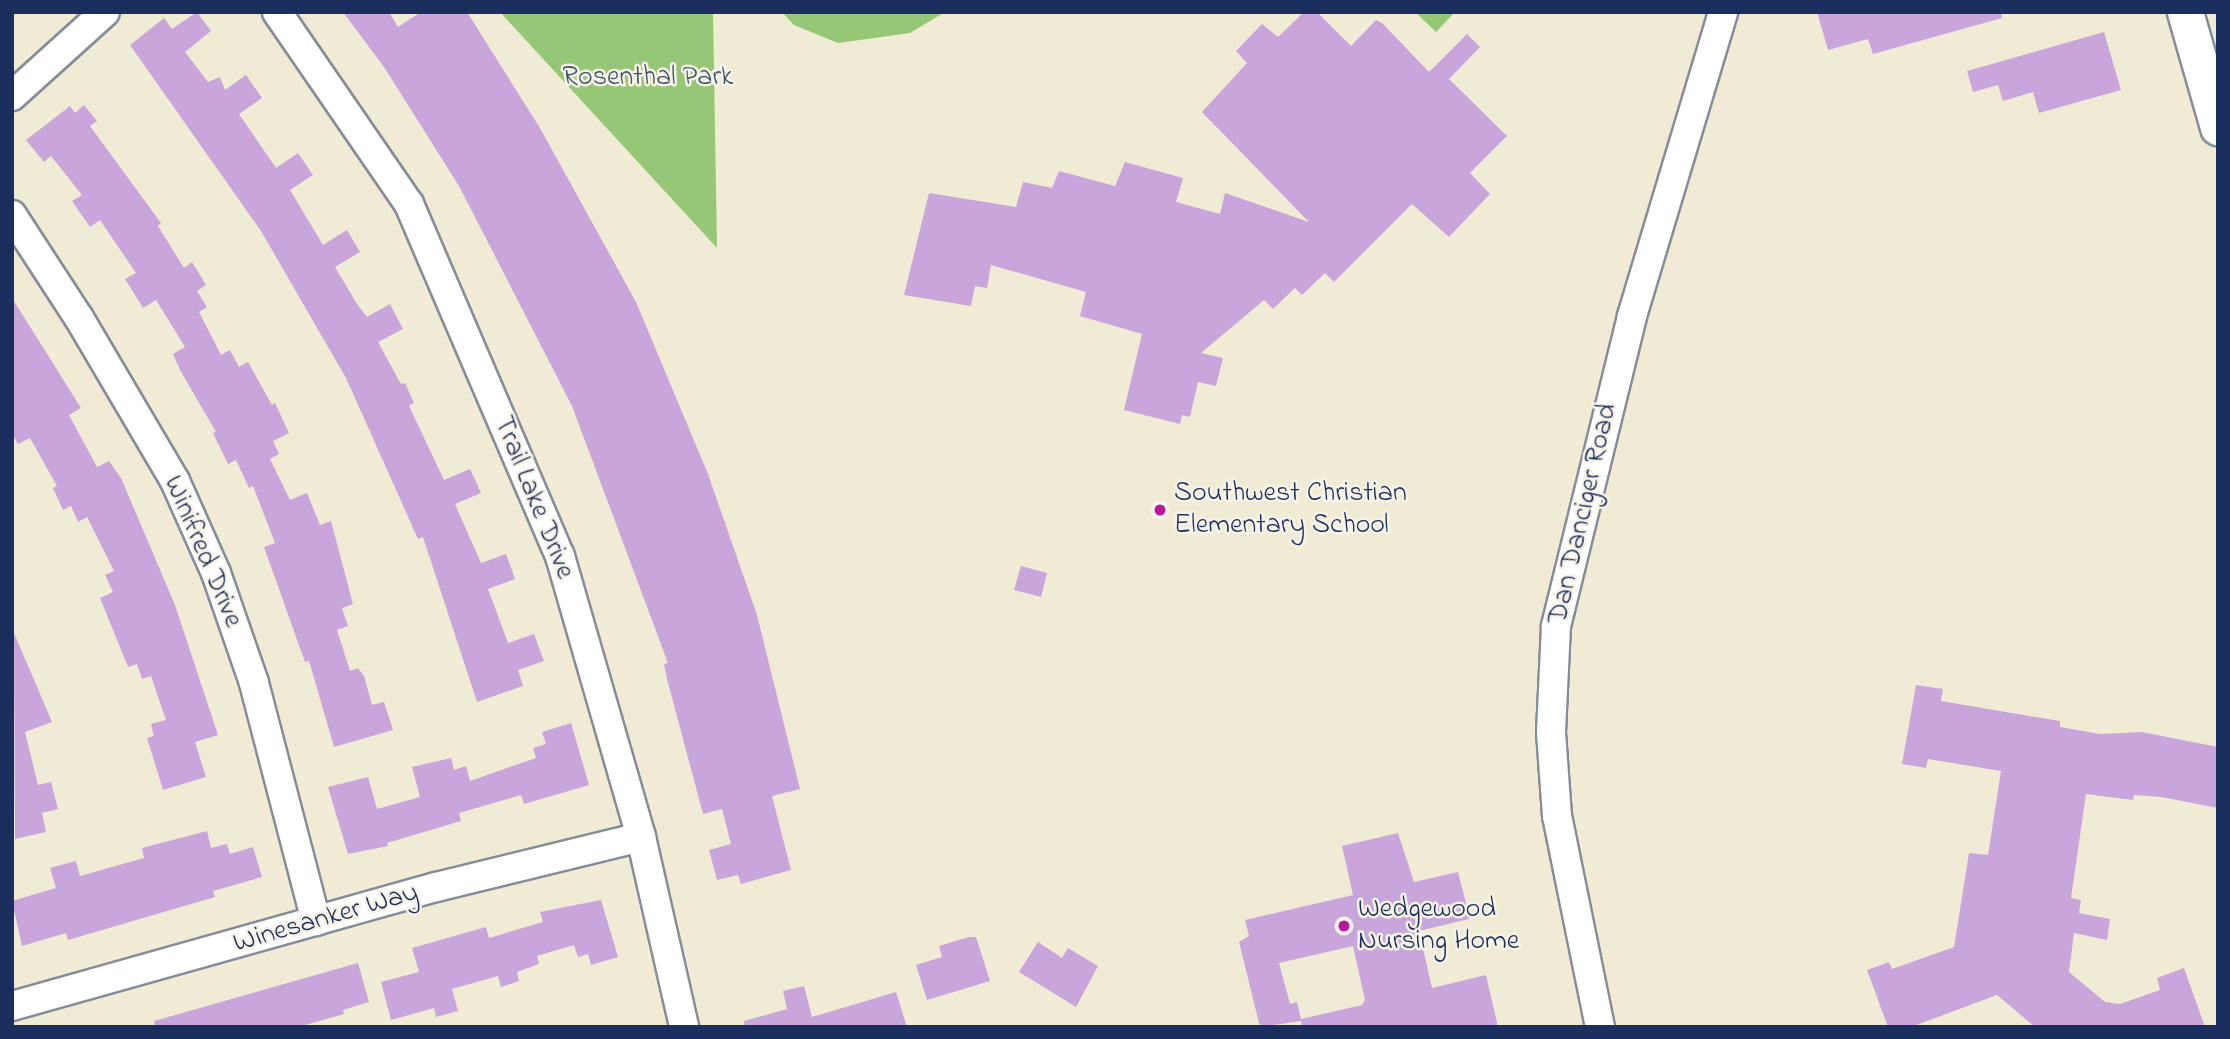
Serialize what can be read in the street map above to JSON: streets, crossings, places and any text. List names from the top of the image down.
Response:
{
  "streets": {
    "street": [
      "Trail Lake Drive",
      "Dan Danciger Road",
      "Winifred Drive",
      "Winesanker Way"
    ]
  },
  "crossings": [
    ["Trail Lake Drive", "Winesanker Way"],
    ["Winifred Drive", "Winesanker Way"]
  ],
  "parks": ["Rosenthal Park"],
  "places": ["Southwest Christian Elementary School", "Wedgewood Nursing Home"]
}
